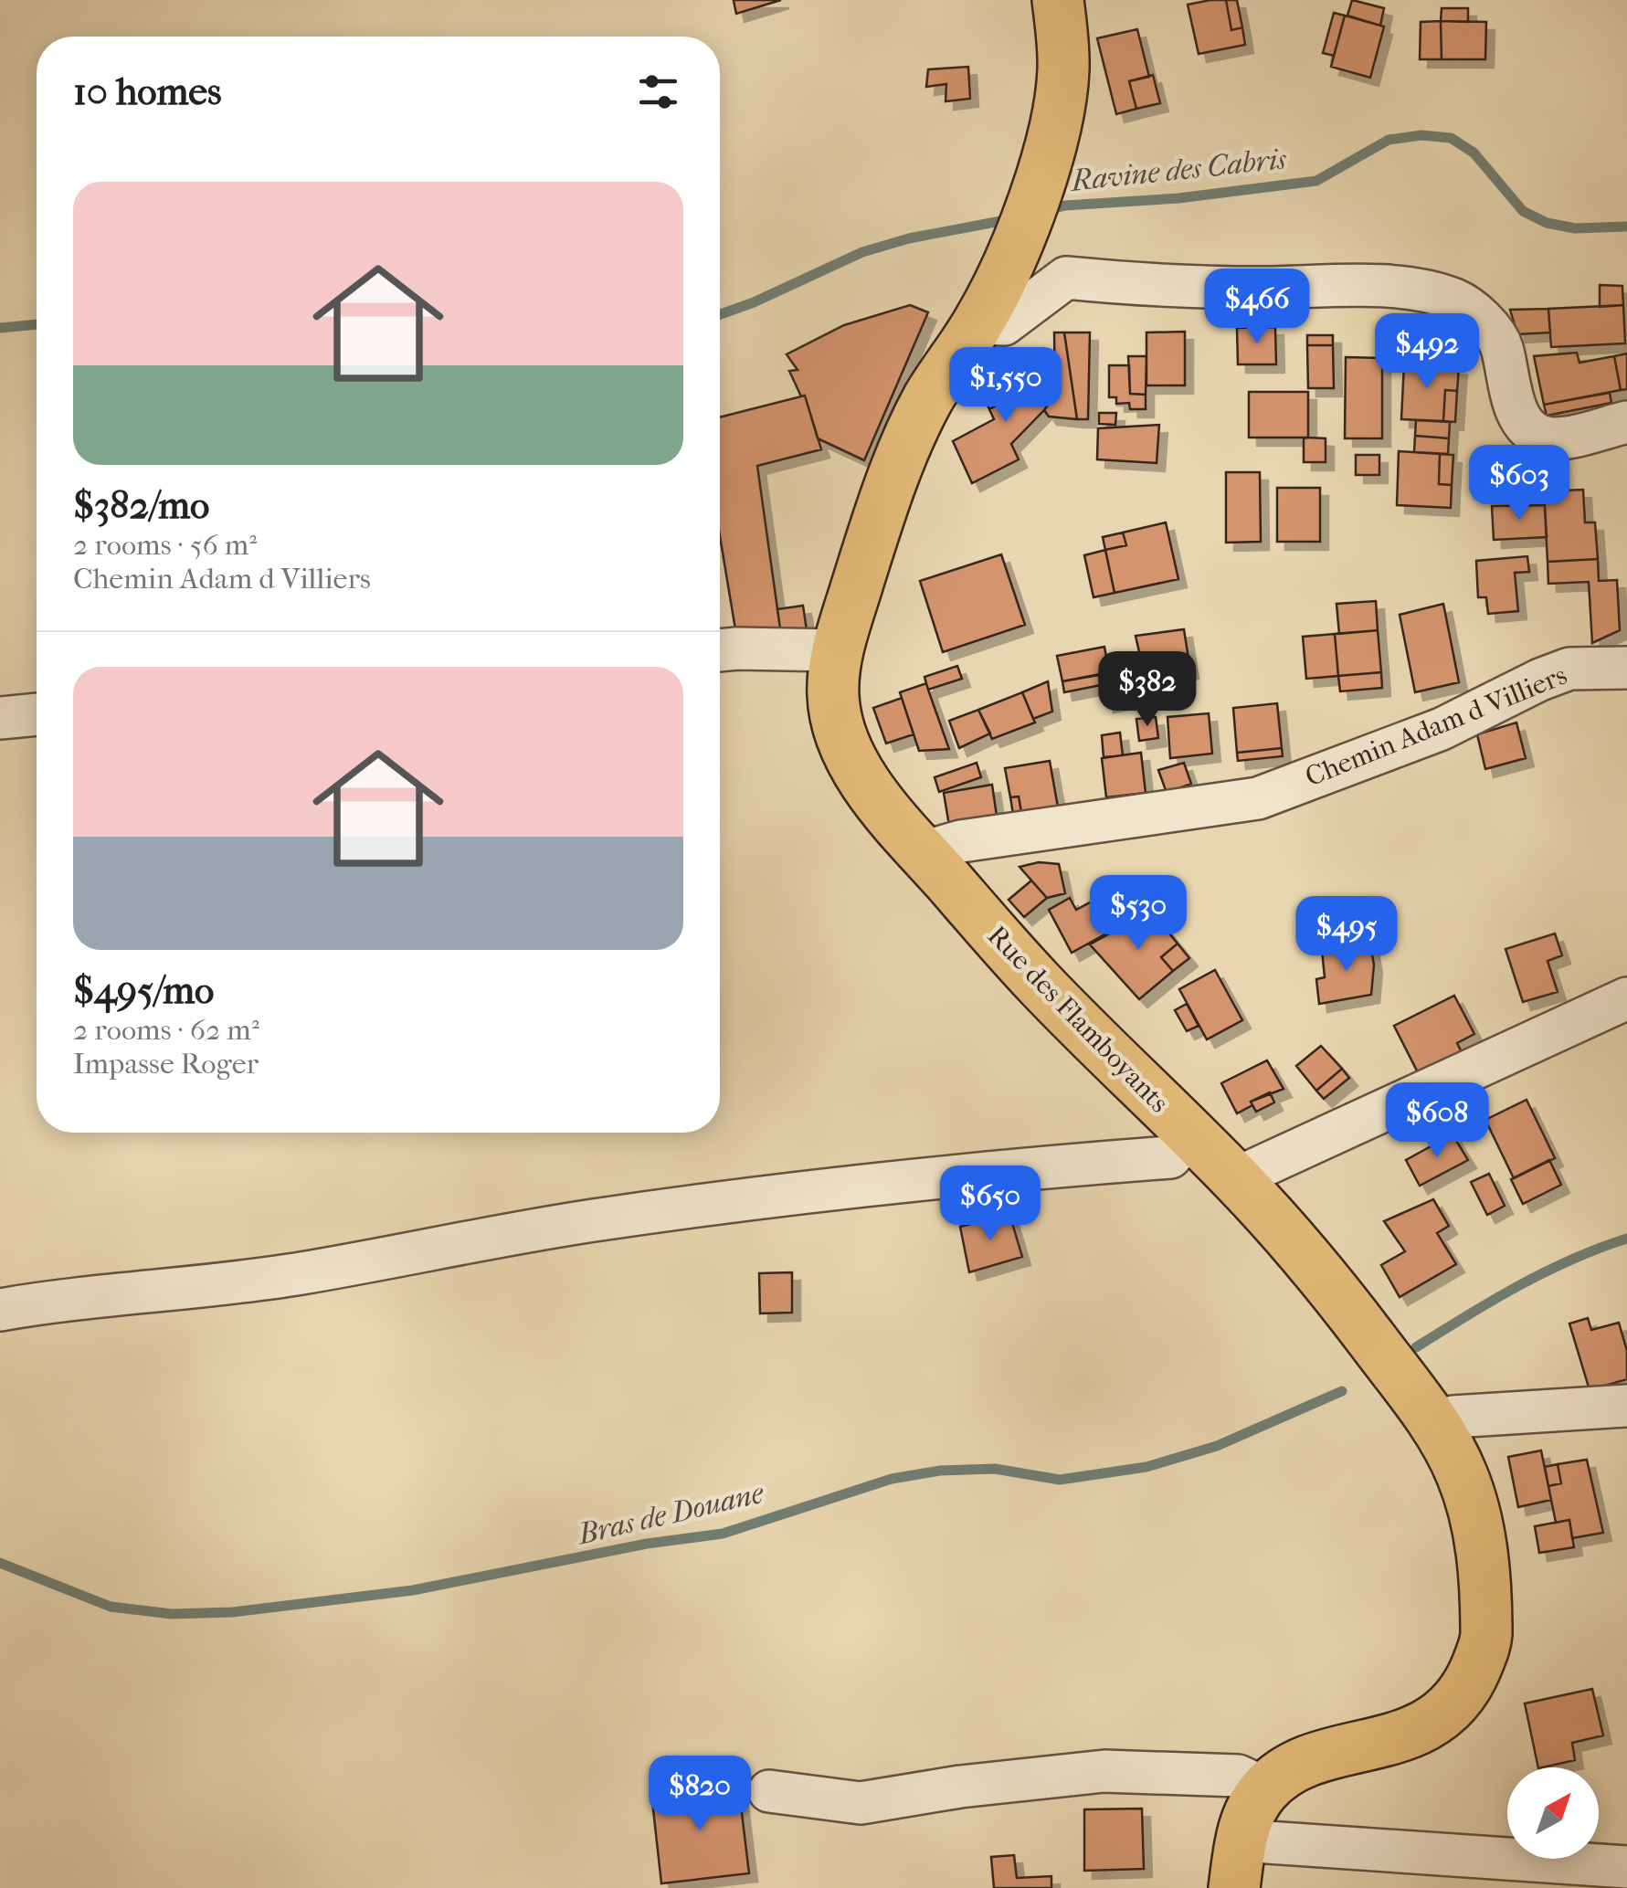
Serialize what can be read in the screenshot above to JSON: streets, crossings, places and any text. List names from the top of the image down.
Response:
{
  "streets": {
    "main road": ["Rue des Flamboyants"],
    "street": ["Chemin Adam d Villiers"]
  },
  "crossings": [
    ["Chemin Adam d Villiers", "Rue des Flamboyants"]
  ],
  "water": ["Ravine des Cabris", "Bras de Douane"],
  "north": "top right",
  "page": {
    "heading": "10 homes",
    "list": [
      {
        "name": "$382/mo",
        "note": "2 rooms · 56 m² · Chemin Adam d Villiers"
      },
      {
        "name": "$495/mo",
        "note": "2 rooms · 62 m² · Impasse Roger"
      }
    ],
    "price": [
      "$466",
      "$492",
      "$1,550",
      "$603",
      "$382",
      "$530",
      "$495",
      "$608",
      "$650",
      "$820"
    ]
  }
}
